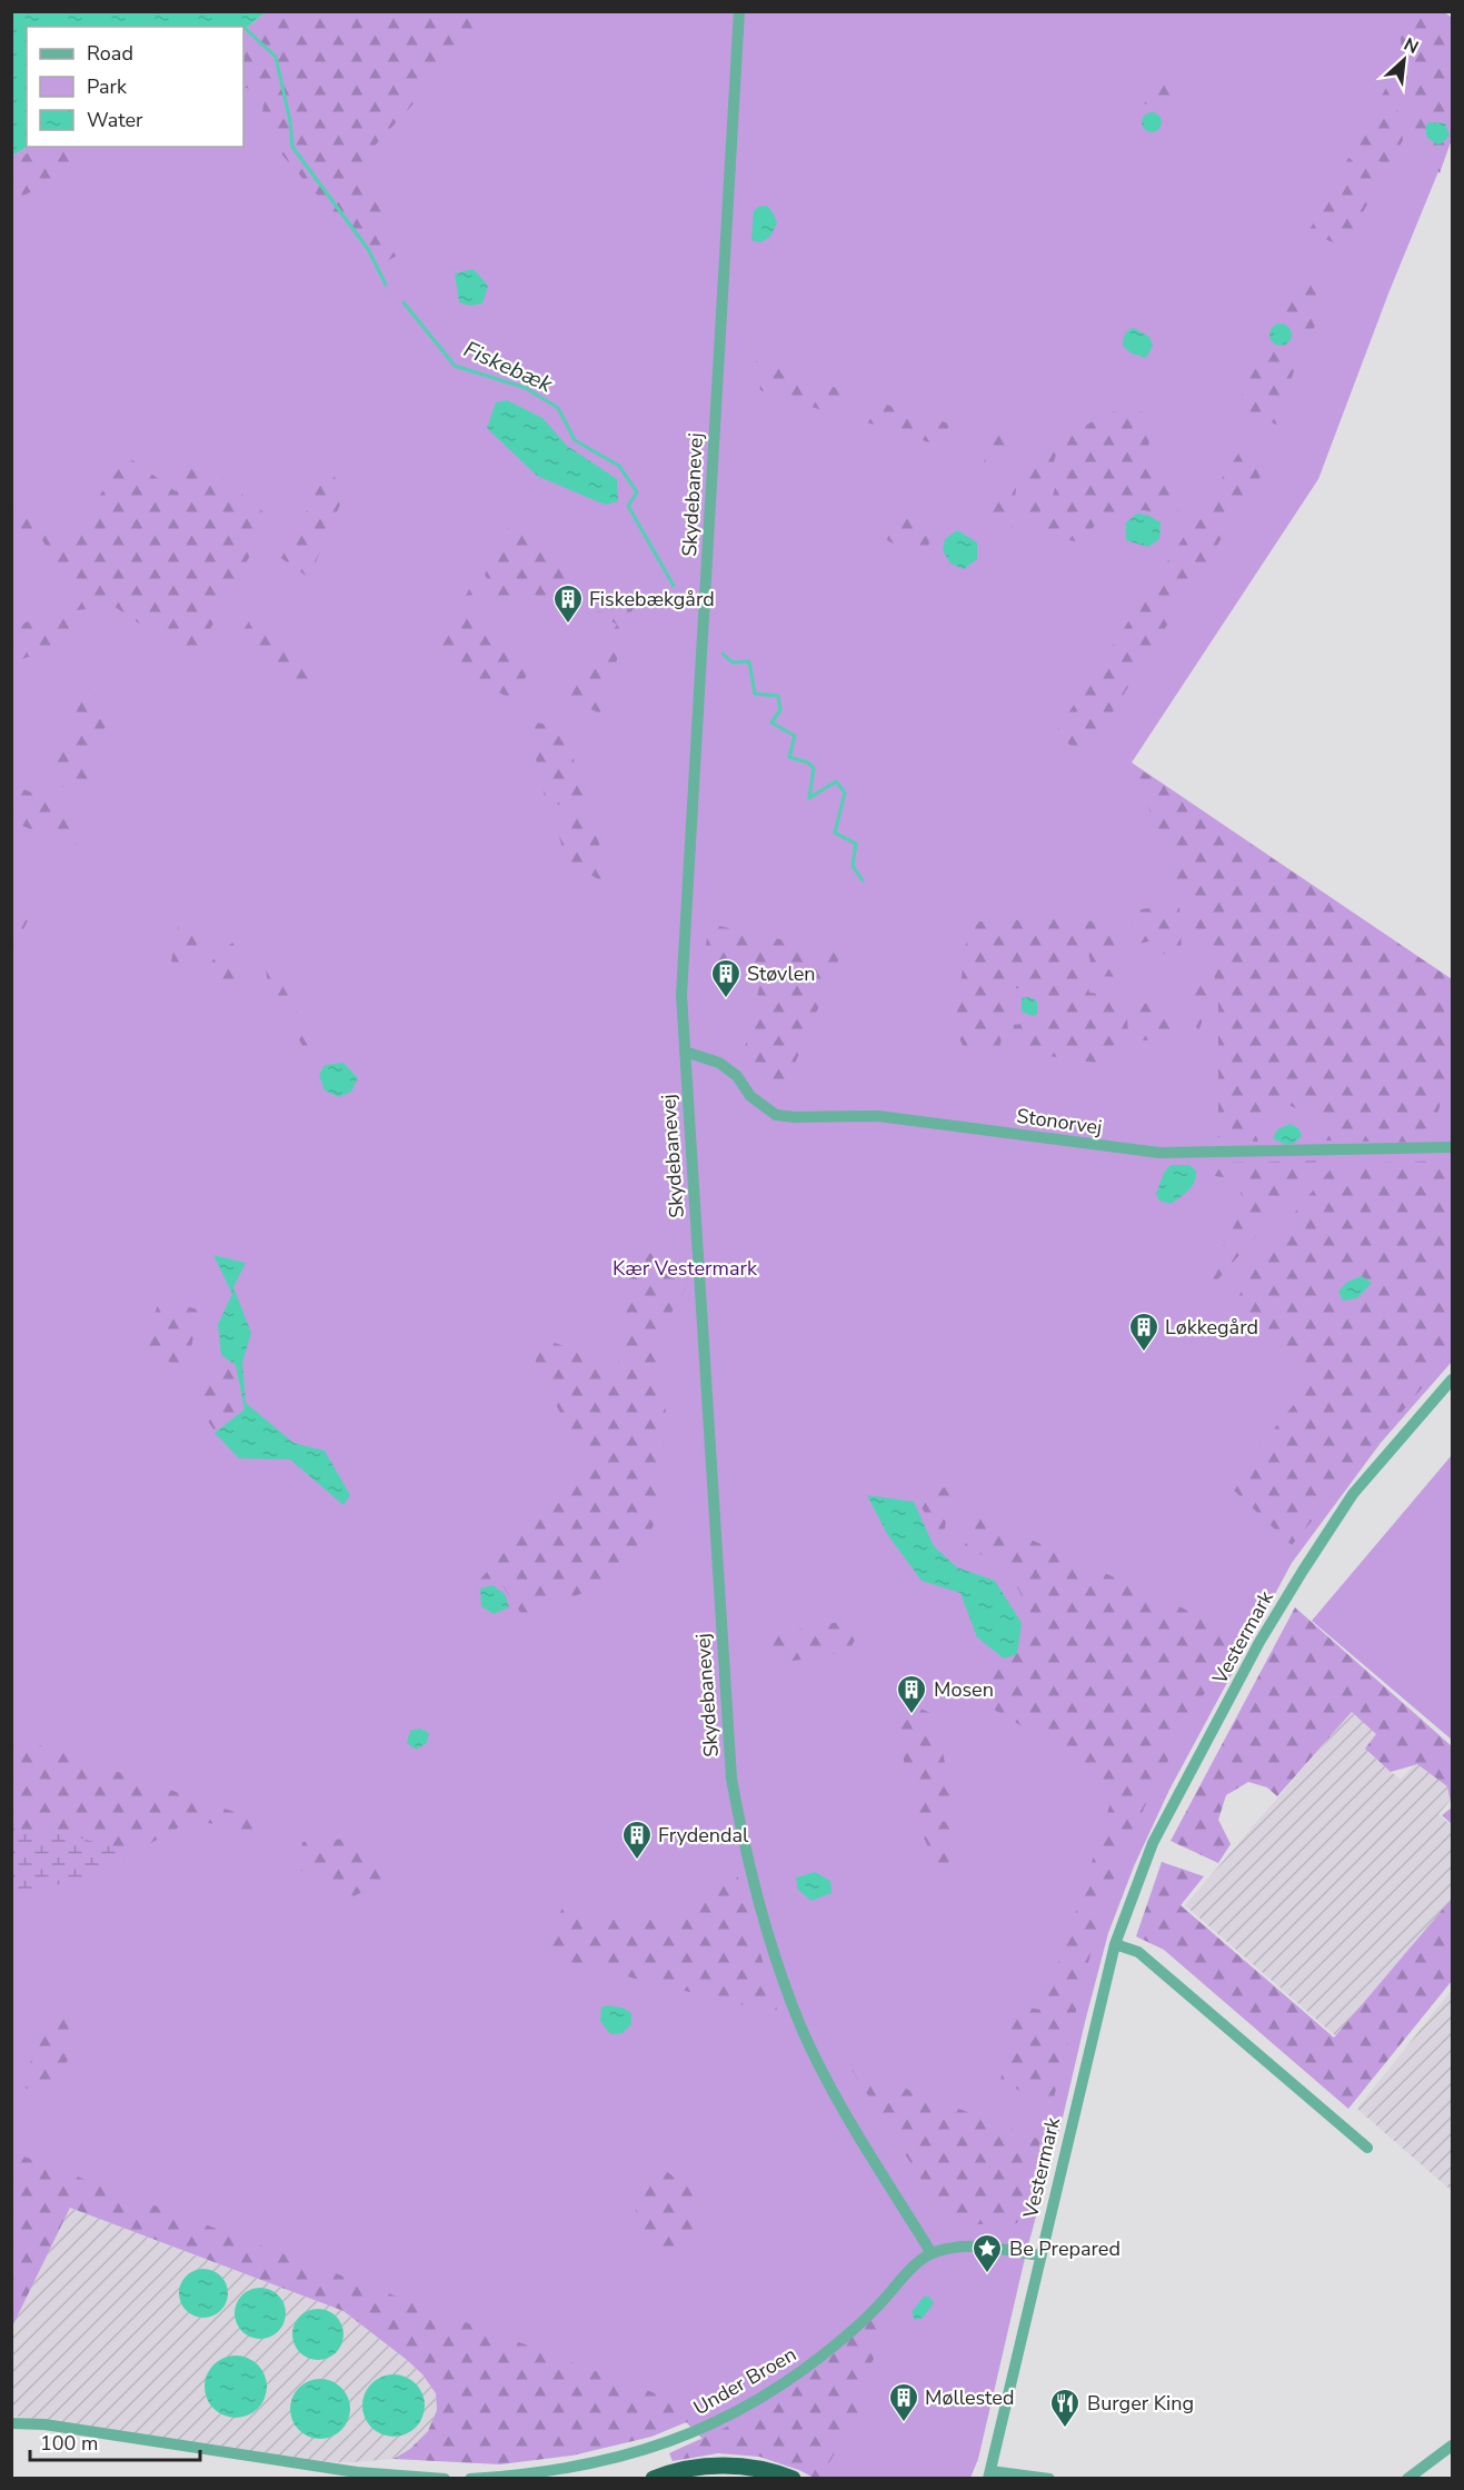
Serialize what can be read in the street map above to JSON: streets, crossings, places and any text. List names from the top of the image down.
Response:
{
  "streets": {
    "street": [
      "Skydebanevej",
      "Stonorvej",
      "Vestermark",
      "Under Broen"
    ]
  },
  "crossings": [
    ["Skydebanevej", "Stonorvej"],
    ["Skydebanevej", "Under Broen"],
    ["Vestermark", "Under Broen"]
  ],
  "water": ["Fiskebæk"],
  "parks": ["Kær Vestermark"],
  "places": {
    "building": [
      "Fiskebækgård",
      "Støvlen",
      "Løkkegård",
      "Mosen",
      "Frydendal",
      "Møllested"
    ],
    "place": ["Be Prepared"],
    "restaurant": ["Burger King"]
  },
  "legend": ["Road", "Park", "Water"],
  "scale_bar": "100 m",
  "north": "top right"
}
